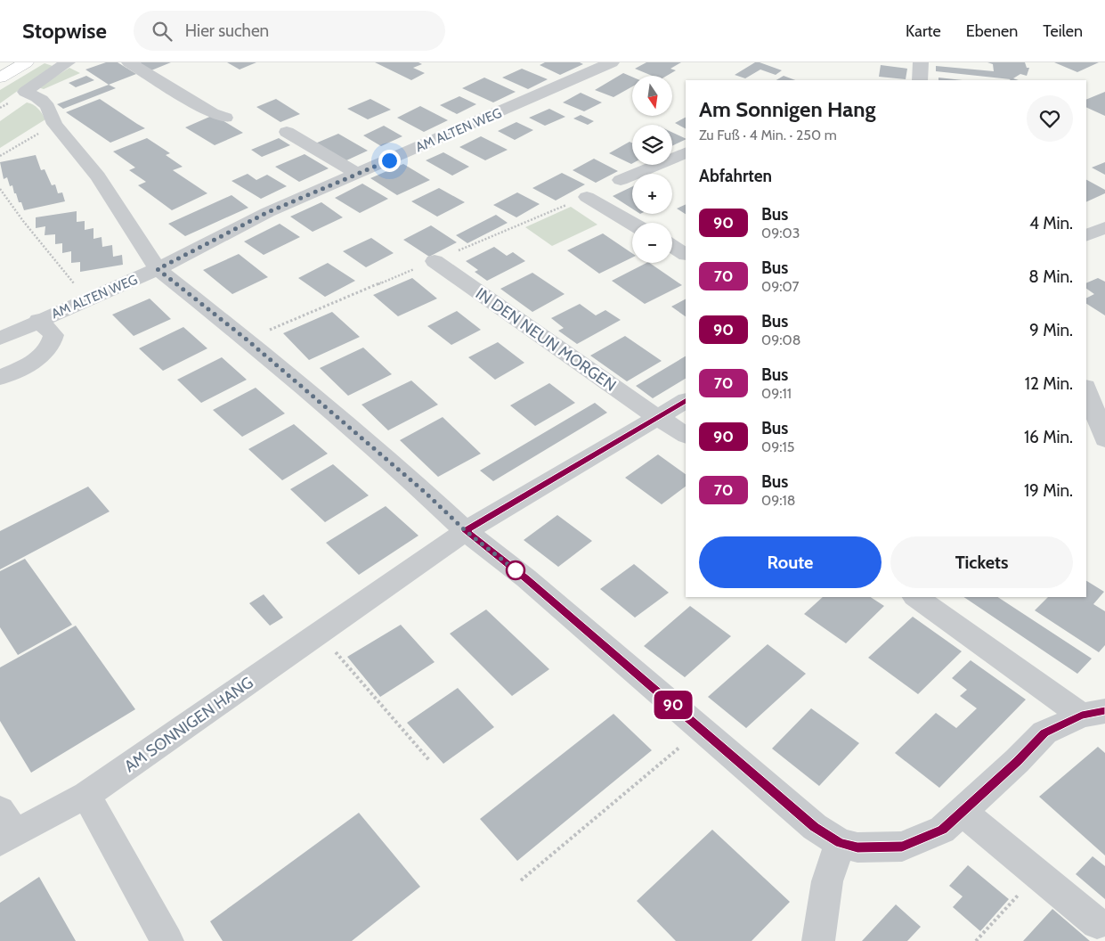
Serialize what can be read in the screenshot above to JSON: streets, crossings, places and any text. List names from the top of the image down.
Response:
{
  "streets": {
    "street": ["AM ALTEN WEG", "IN DEN NEUN MORGEN", "AM SONNIGEN HANG"]
  },
  "lines": ["bus line 90"],
  "north": "bottom",
  "page": {
    "header": "Stopwise",
    "search": "Hier suchen",
    "nav": ["Karte", "Ebenen", "Teilen"],
    "on_map": "90",
    "map_buttons": ["+", "−"],
    "heading": [
      ["Am Sonnigen Hang", "Zu Fuß · 4 Min. · 250 m"],
      "Abfahrten"
    ],
    "list": [
      {
        "mark": "90",
        "name": "Bus",
        "note": "09:03",
        "value": "4 Min."
      },
      {
        "mark": "70",
        "name": "Bus",
        "note": "09:07",
        "value": "8 Min."
      },
      {
        "mark": "90",
        "name": "Bus",
        "note": "09:08",
        "value": "9 Min."
      },
      {
        "mark": "70",
        "name": "Bus",
        "note": "09:11",
        "value": "12 Min."
      },
      {
        "mark": "90",
        "name": "Bus",
        "note": "09:15",
        "value": "16 Min."
      },
      {
        "mark": "70",
        "name": "Bus",
        "note": "09:18",
        "value": "19 Min."
      }
    ],
    "buttons": ["Route", "Tickets"]
  }
}
